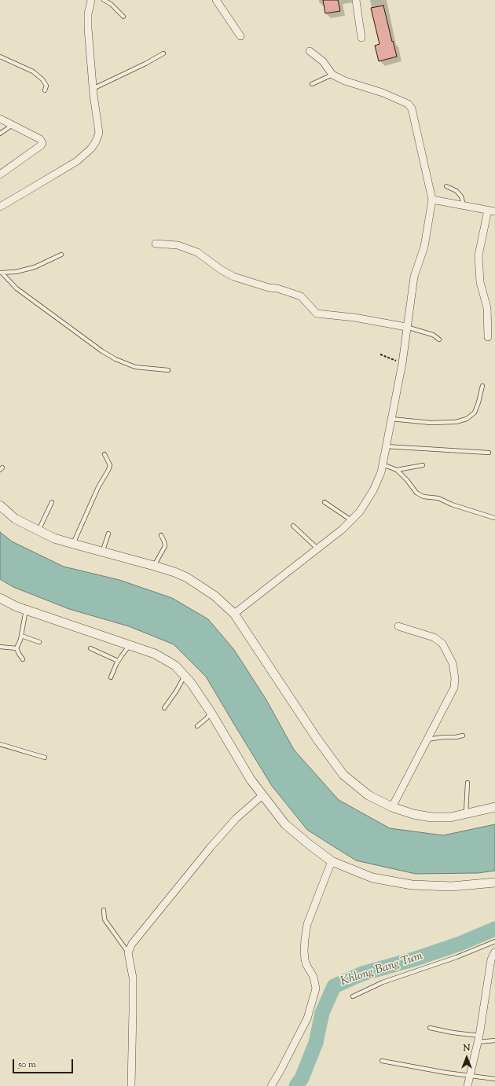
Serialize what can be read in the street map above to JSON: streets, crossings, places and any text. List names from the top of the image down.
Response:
{
  "water": ["Khlong Bang Tum"],
  "scale_bar": "50 m",
  "north": "top"
}
